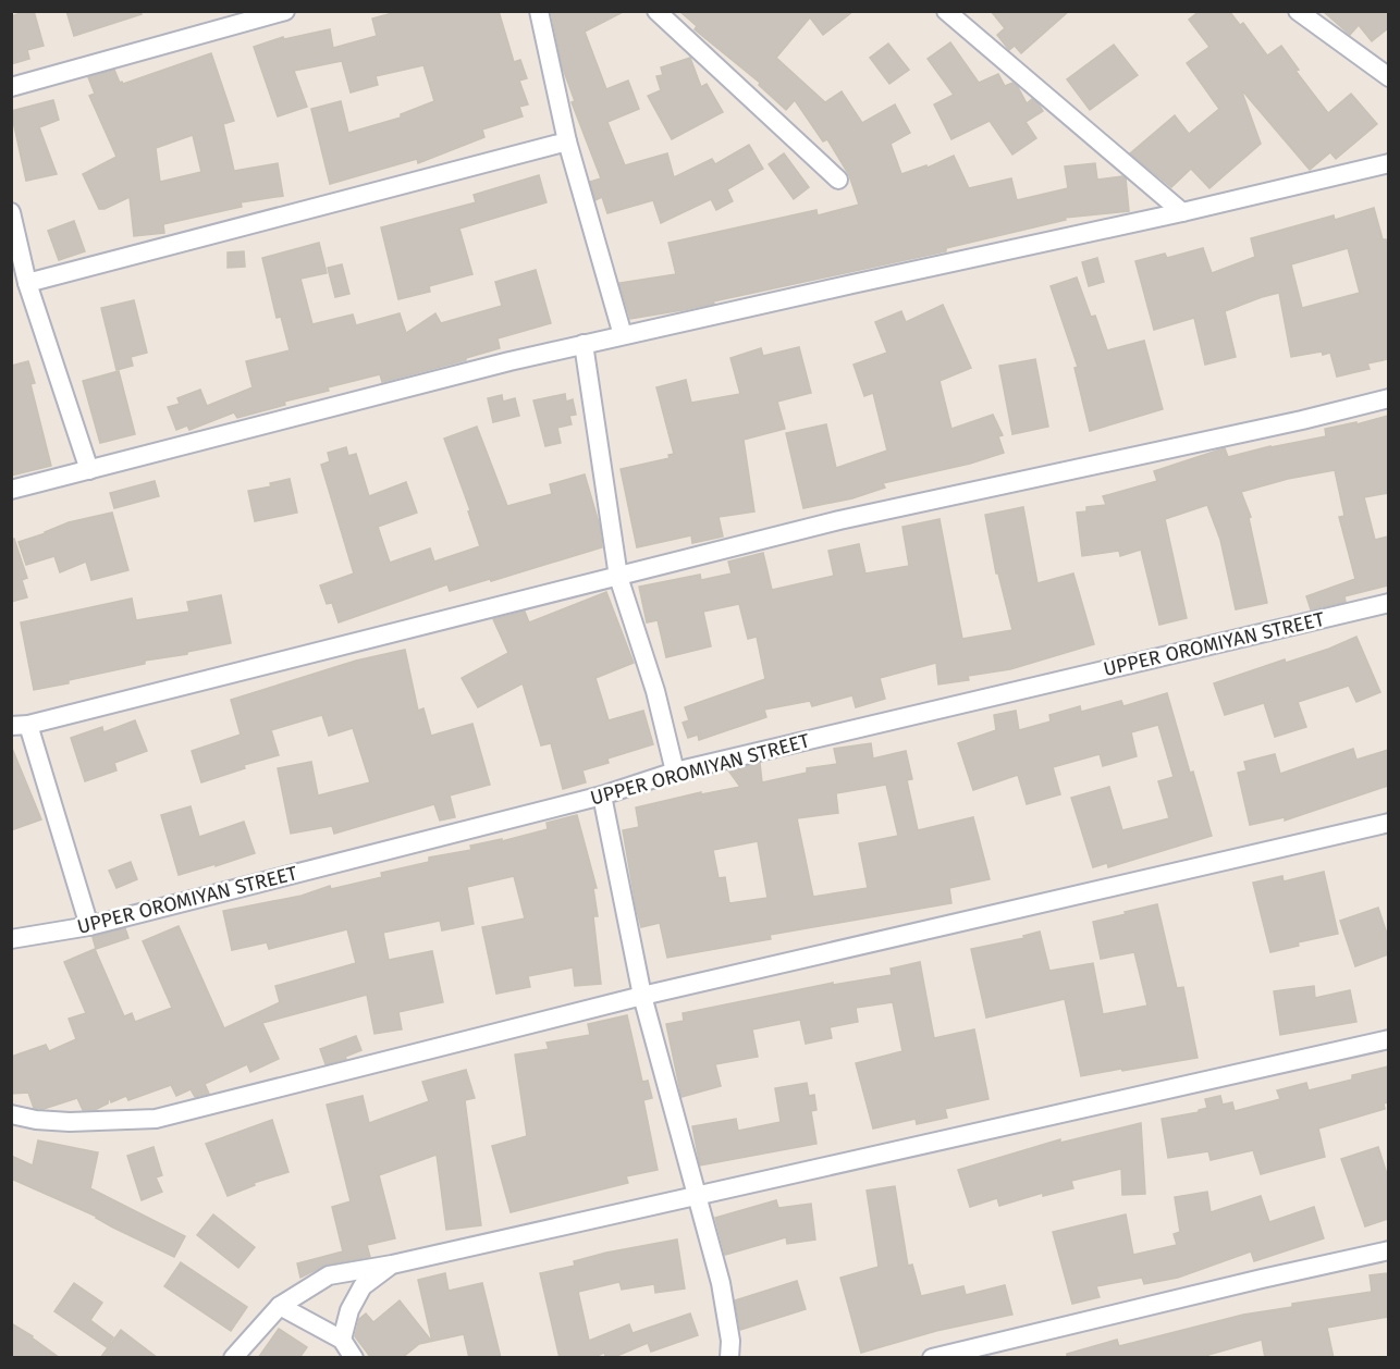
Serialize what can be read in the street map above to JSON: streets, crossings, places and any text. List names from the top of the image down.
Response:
{
  "streets": {
    "street": ["UPPER OROMIYAN STREET"]
  }
}
